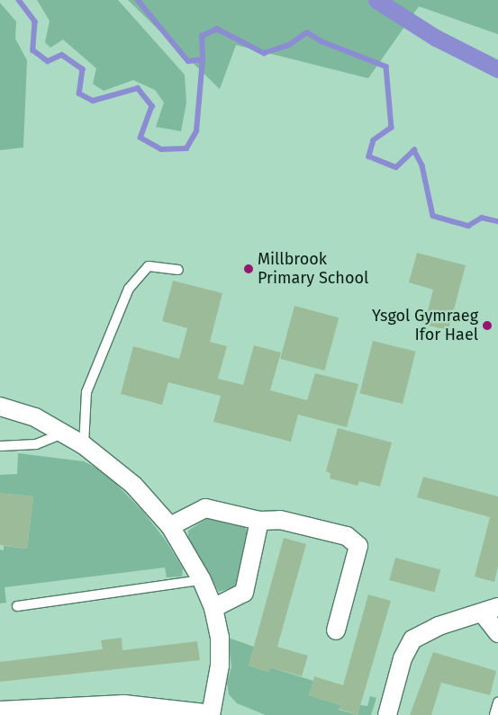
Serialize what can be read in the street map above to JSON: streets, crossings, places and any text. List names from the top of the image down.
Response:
{
  "places": ["Millbrook Primary School", "Ysgol Gymraeg Ifor Hael"]
}
